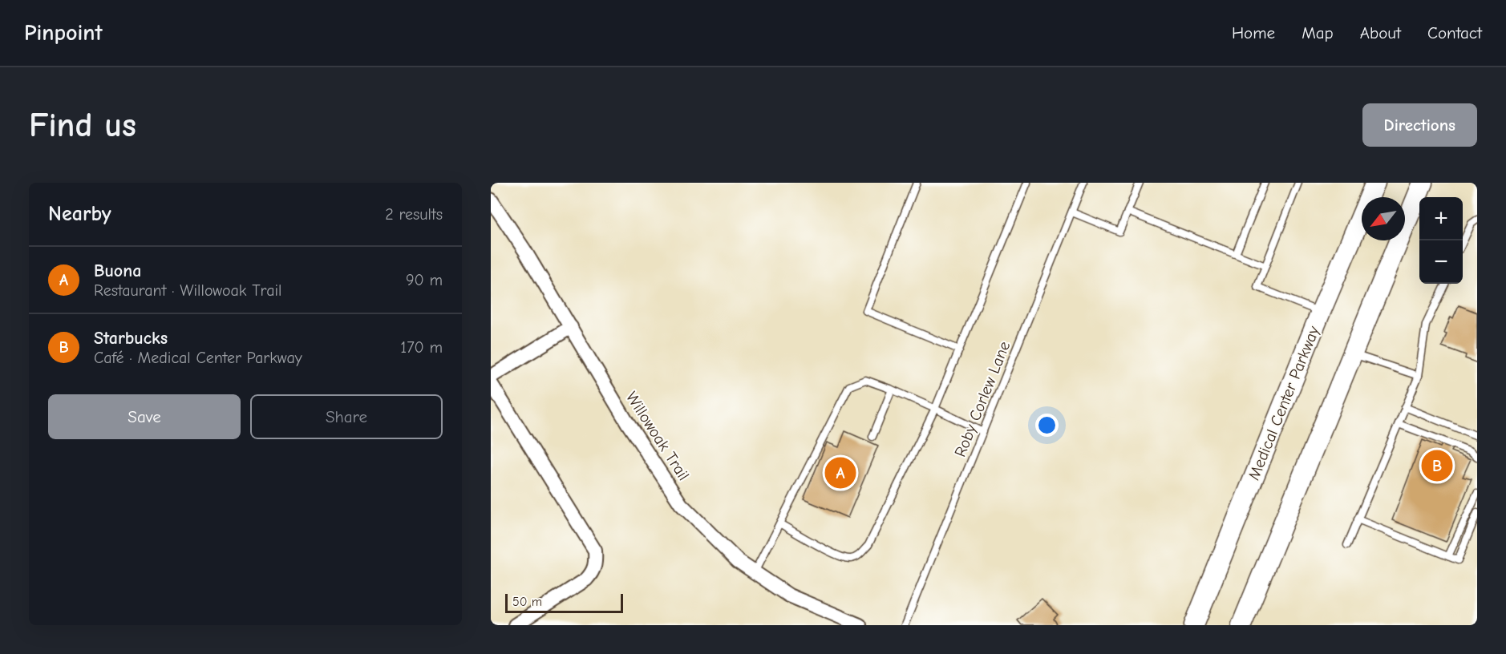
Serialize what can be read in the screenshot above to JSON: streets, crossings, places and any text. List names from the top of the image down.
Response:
{
  "streets": {
    "main road": ["Medical Center Parkway"],
    "street": ["Willowoak Trail"],
    "lane": ["Roby Corlew Lane"]
  },
  "scale_bar": "50 m",
  "north": "bottom left",
  "page": {
    "header": "Pinpoint",
    "nav": [
      "Home",
      "Map",
      "About",
      "Contact"
    ],
    "buttons": [
      "Directions",
      ["Save", "Share"]
    ],
    "title": "Find us",
    "heading": ["Nearby", "2 results"],
    "map_buttons": ["+", "−"],
    "list": [
      {
        "mark": "A",
        "name": "Buona",
        "note": "Restaurant · Willowoak Trail",
        "value": "90 m"
      },
      {
        "mark": "B",
        "name": "Starbucks",
        "note": "Café · Medical Center Parkway",
        "value": "170 m"
      }
    ],
    "pins": ["B", "A"],
    "scale": "50 m"
  }
}
